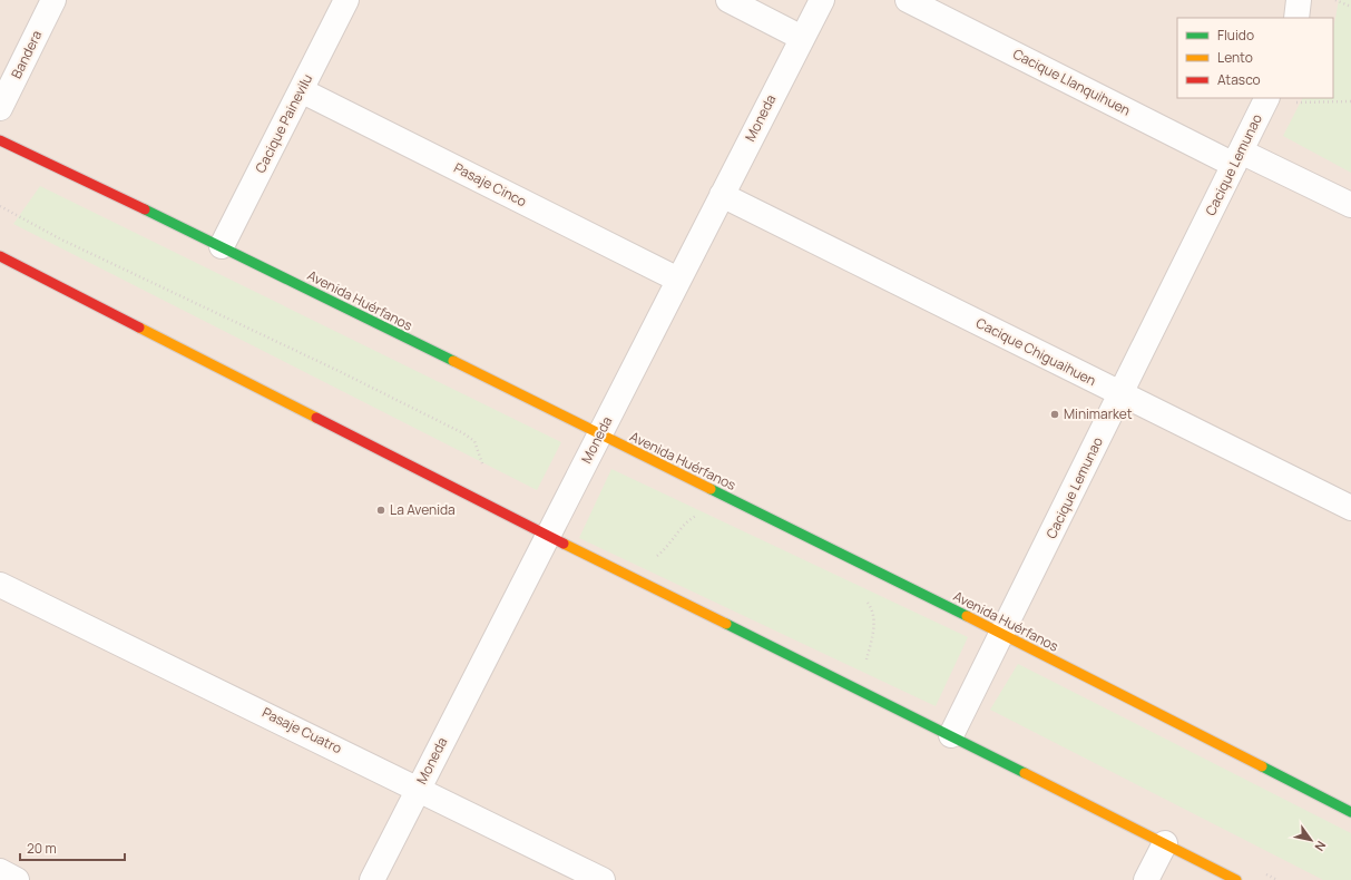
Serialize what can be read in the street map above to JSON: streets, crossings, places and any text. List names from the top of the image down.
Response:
{
  "streets": {
    "main road": ["Avenida Huérfanos"],
    "street": [
      "Bandera",
      "Cacique Llanquihuen",
      "Moneda",
      "Cacique Painevilu",
      "Cacique Lemunao",
      "Pasaje Cinco",
      "Cacique Chiguaihuen",
      "Pasaje Cuatro"
    ]
  },
  "crossings": [
    ["Cacique Llanquihuen", "Cacique Lemunao"],
    ["Moneda", "Pasaje Cinco"],
    ["Moneda", "Avenida Huérfanos"],
    ["Moneda", "Cacique Chiguaihuen"],
    ["Moneda", "Pasaje Cuatro"],
    ["Cacique Painevilu", "Pasaje Cinco"],
    ["Cacique Painevilu", "Avenida Huérfanos"],
    ["Cacique Lemunao", "Avenida Huérfanos"],
    ["Cacique Lemunao", "Cacique Chiguaihuen"]
  ],
  "places": ["Minimarket", "La Avenida"],
  "legend": ["Fluido", "Lento", "Atasco"],
  "scale_bar": "20 m",
  "north": "bottom right"
}
